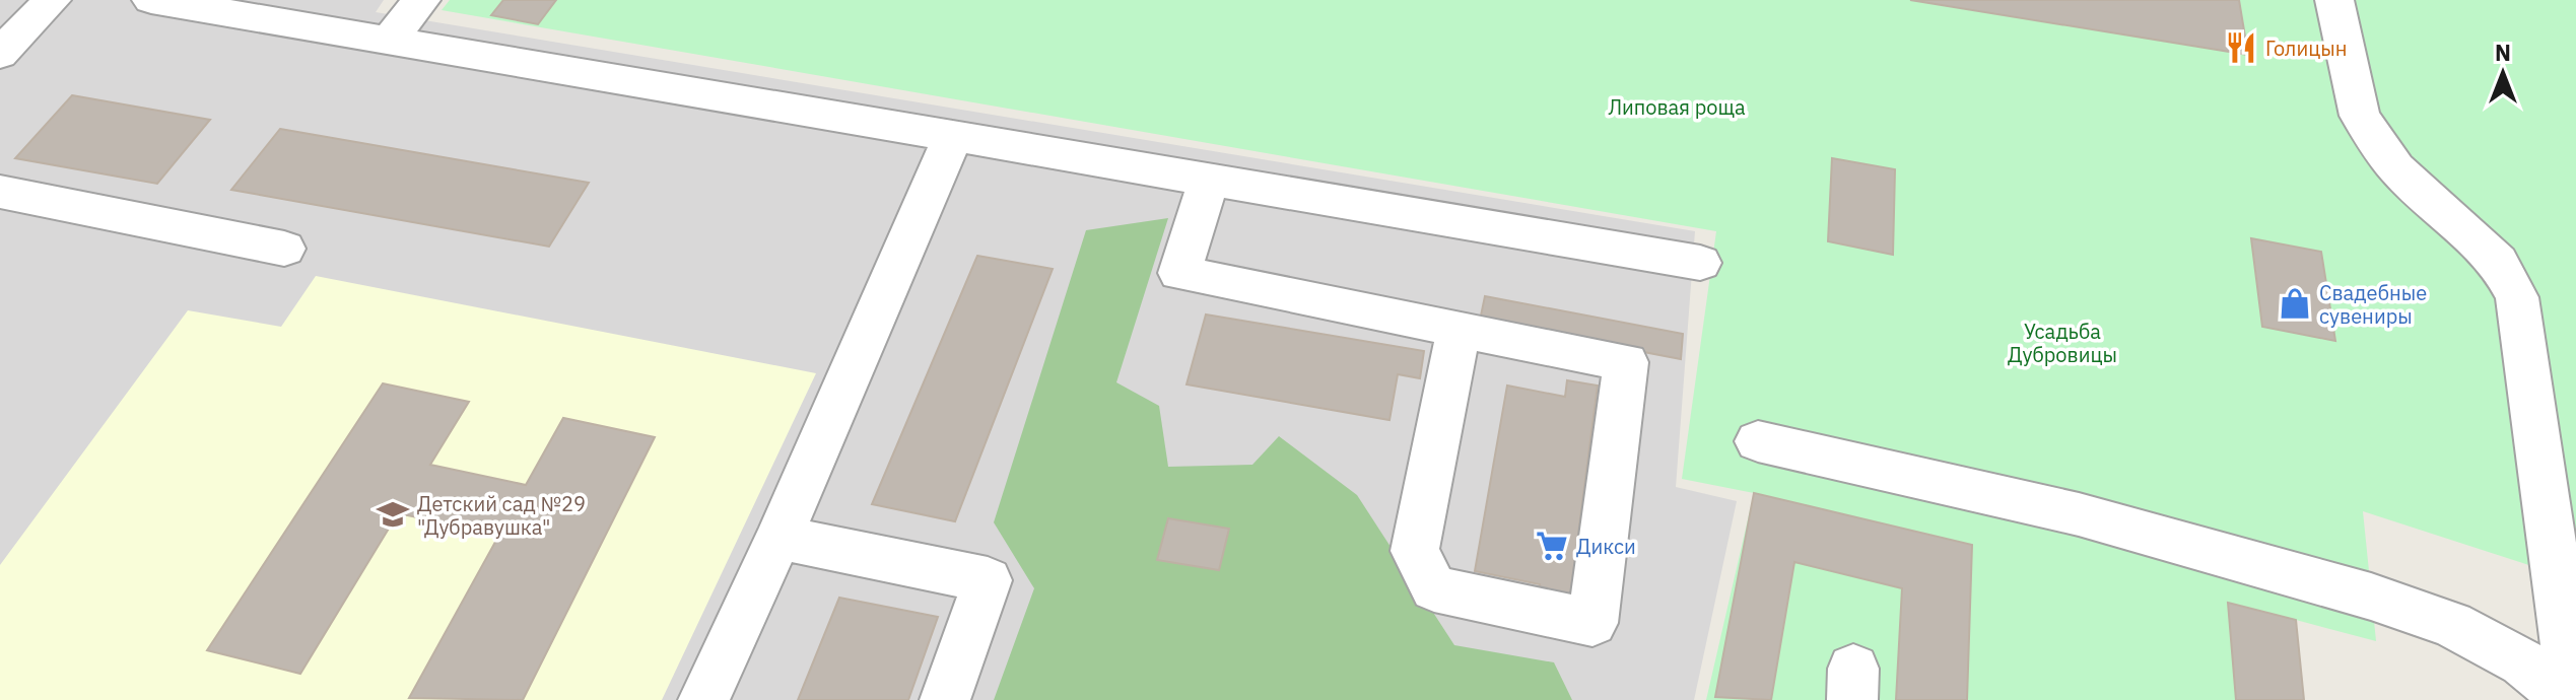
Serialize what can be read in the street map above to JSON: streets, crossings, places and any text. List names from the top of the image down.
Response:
{
  "parks": ["Липовая роща", "Усадьба Дубровицы"],
  "places": {
    "restaurant": ["Голицын"],
    "shop": ["Свадебные сувениры"],
    "school or university": ["Детский сад №29 \"Дубравушка\""],
    "supermarket": ["Дикси"]
  },
  "north": "top"
}
